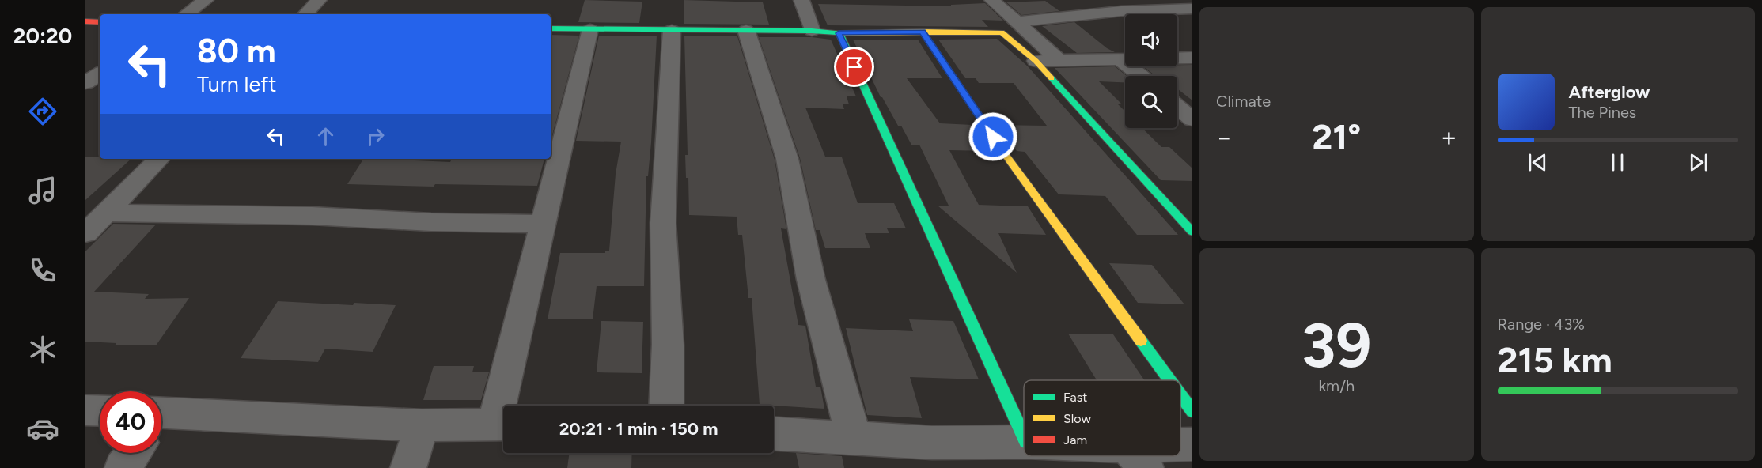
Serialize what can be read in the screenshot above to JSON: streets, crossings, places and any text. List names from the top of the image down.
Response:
{
  "legend": ["Fast", "Slow", "Jam"],
  "page": {
    "tabs": "20:20",
    "tile": [
      "Climate",
      ["39", "km/h"],
      ["Range · 43%", "215 km"]
    ],
    "turn": ["80 m", "Turn left"],
    "song": ["Afterglow", "The Pines"],
    "heat": ["−", "21°", "+"],
    "limit": "40",
    "trip": "20:21 · 1 min · 150 m"
  }
}
